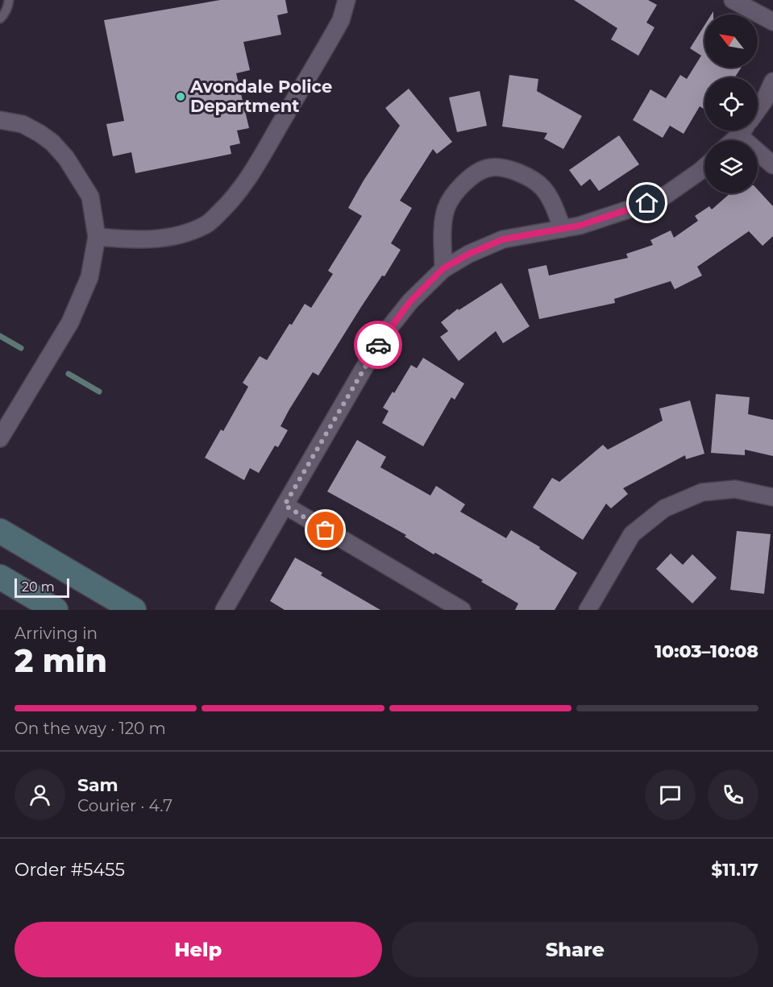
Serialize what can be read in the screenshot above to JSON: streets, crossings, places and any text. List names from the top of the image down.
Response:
{
  "places": ["Avondale Police Department"],
  "scale_bar": "20 m",
  "north": "top left",
  "page": {
    "scale": "20 m",
    "heading": ["2 min", "Arriving in", "10:03–10:08"],
    "panel": [
      "Sam",
      "Courier · 4.7",
      "Order #5455",
      "$11.17"
    ],
    "bar": "On the way · 120 m",
    "buttons": ["Help", "Share"]
  }
}
